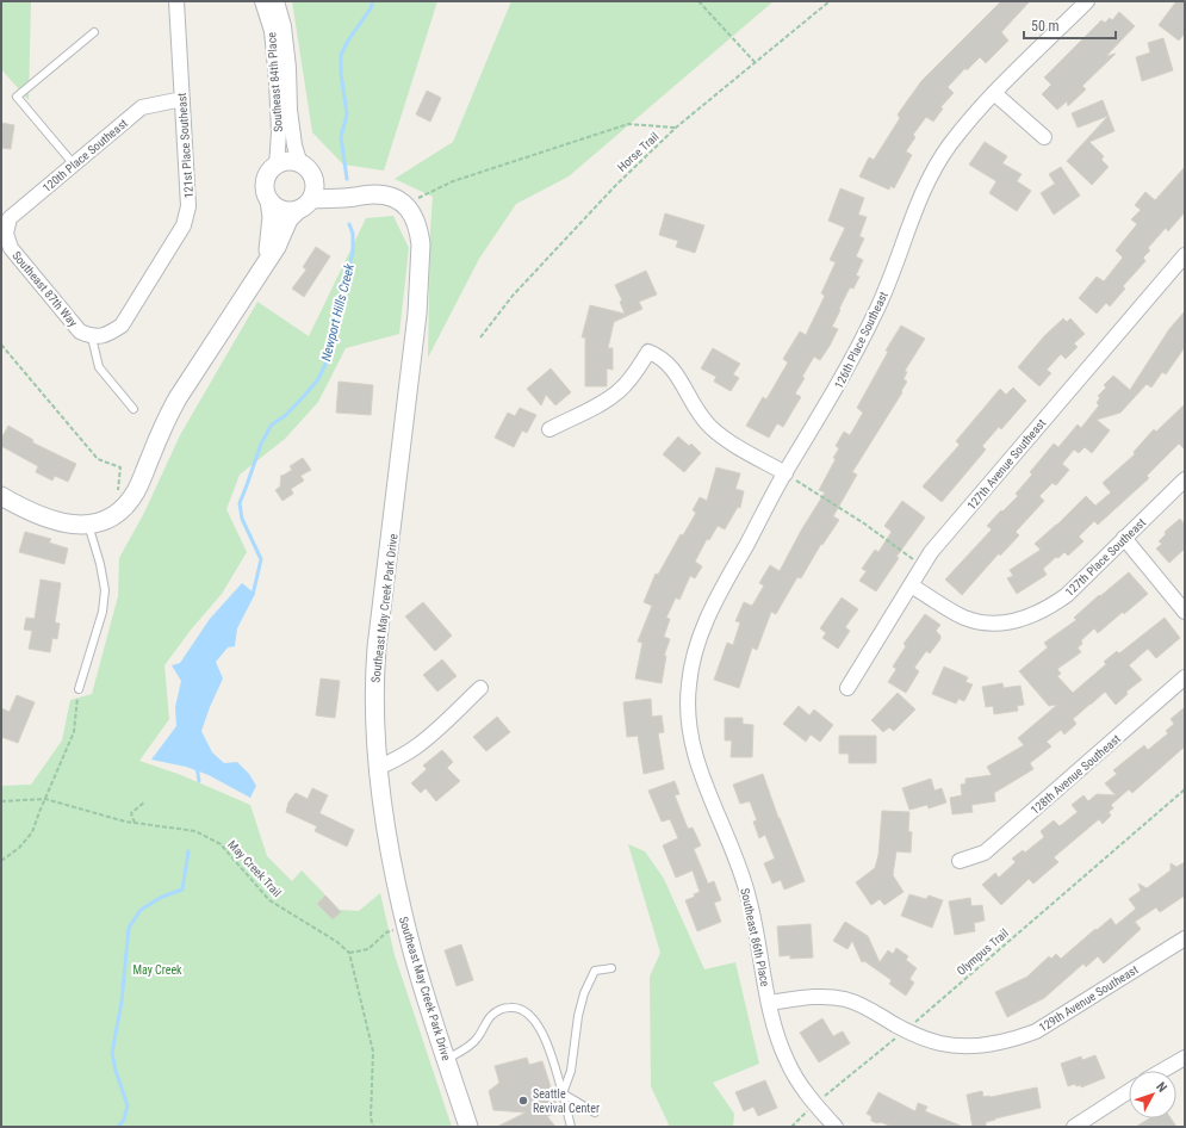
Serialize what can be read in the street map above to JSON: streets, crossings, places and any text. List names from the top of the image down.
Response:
{
  "streets": {
    "street": [
      "Southeast 84th Place",
      "121st Place Southeast",
      "120th Place Southeast",
      "Southeast 87th Way",
      "126th Place Southeast",
      "127th Avenue Southeast",
      "127th Place Southeast",
      "Southeast May Creek Park Drive",
      "128th Avenue Southeast",
      "Southeast 86th Place",
      "129th Avenue Southeast"
    ],
    "path": ["Horse Trail", "May Creek Trail", "Olympus Trail"]
  },
  "crossings": [
    ["121st Place Southeast", "120th Place Southeast"],
    ["121st Place Southeast", "Southeast 87th Way"],
    ["120th Place Southeast", "Southeast 87th Way"],
    ["126th Place Southeast", "Southeast 86th Place"],
    ["127th Avenue Southeast", "127th Place Southeast"],
    ["Southeast 86th Place", "Olympus Trail"],
    ["Southeast 86th Place", "129th Avenue Southeast"],
    ["Olympus Trail", "129th Avenue Southeast"]
  ],
  "water": ["Newport Hills Creek"],
  "parks": ["May Creek"],
  "places": ["Seattle Revival Center"],
  "scale_bar": "50 m",
  "north": "top right"
}
